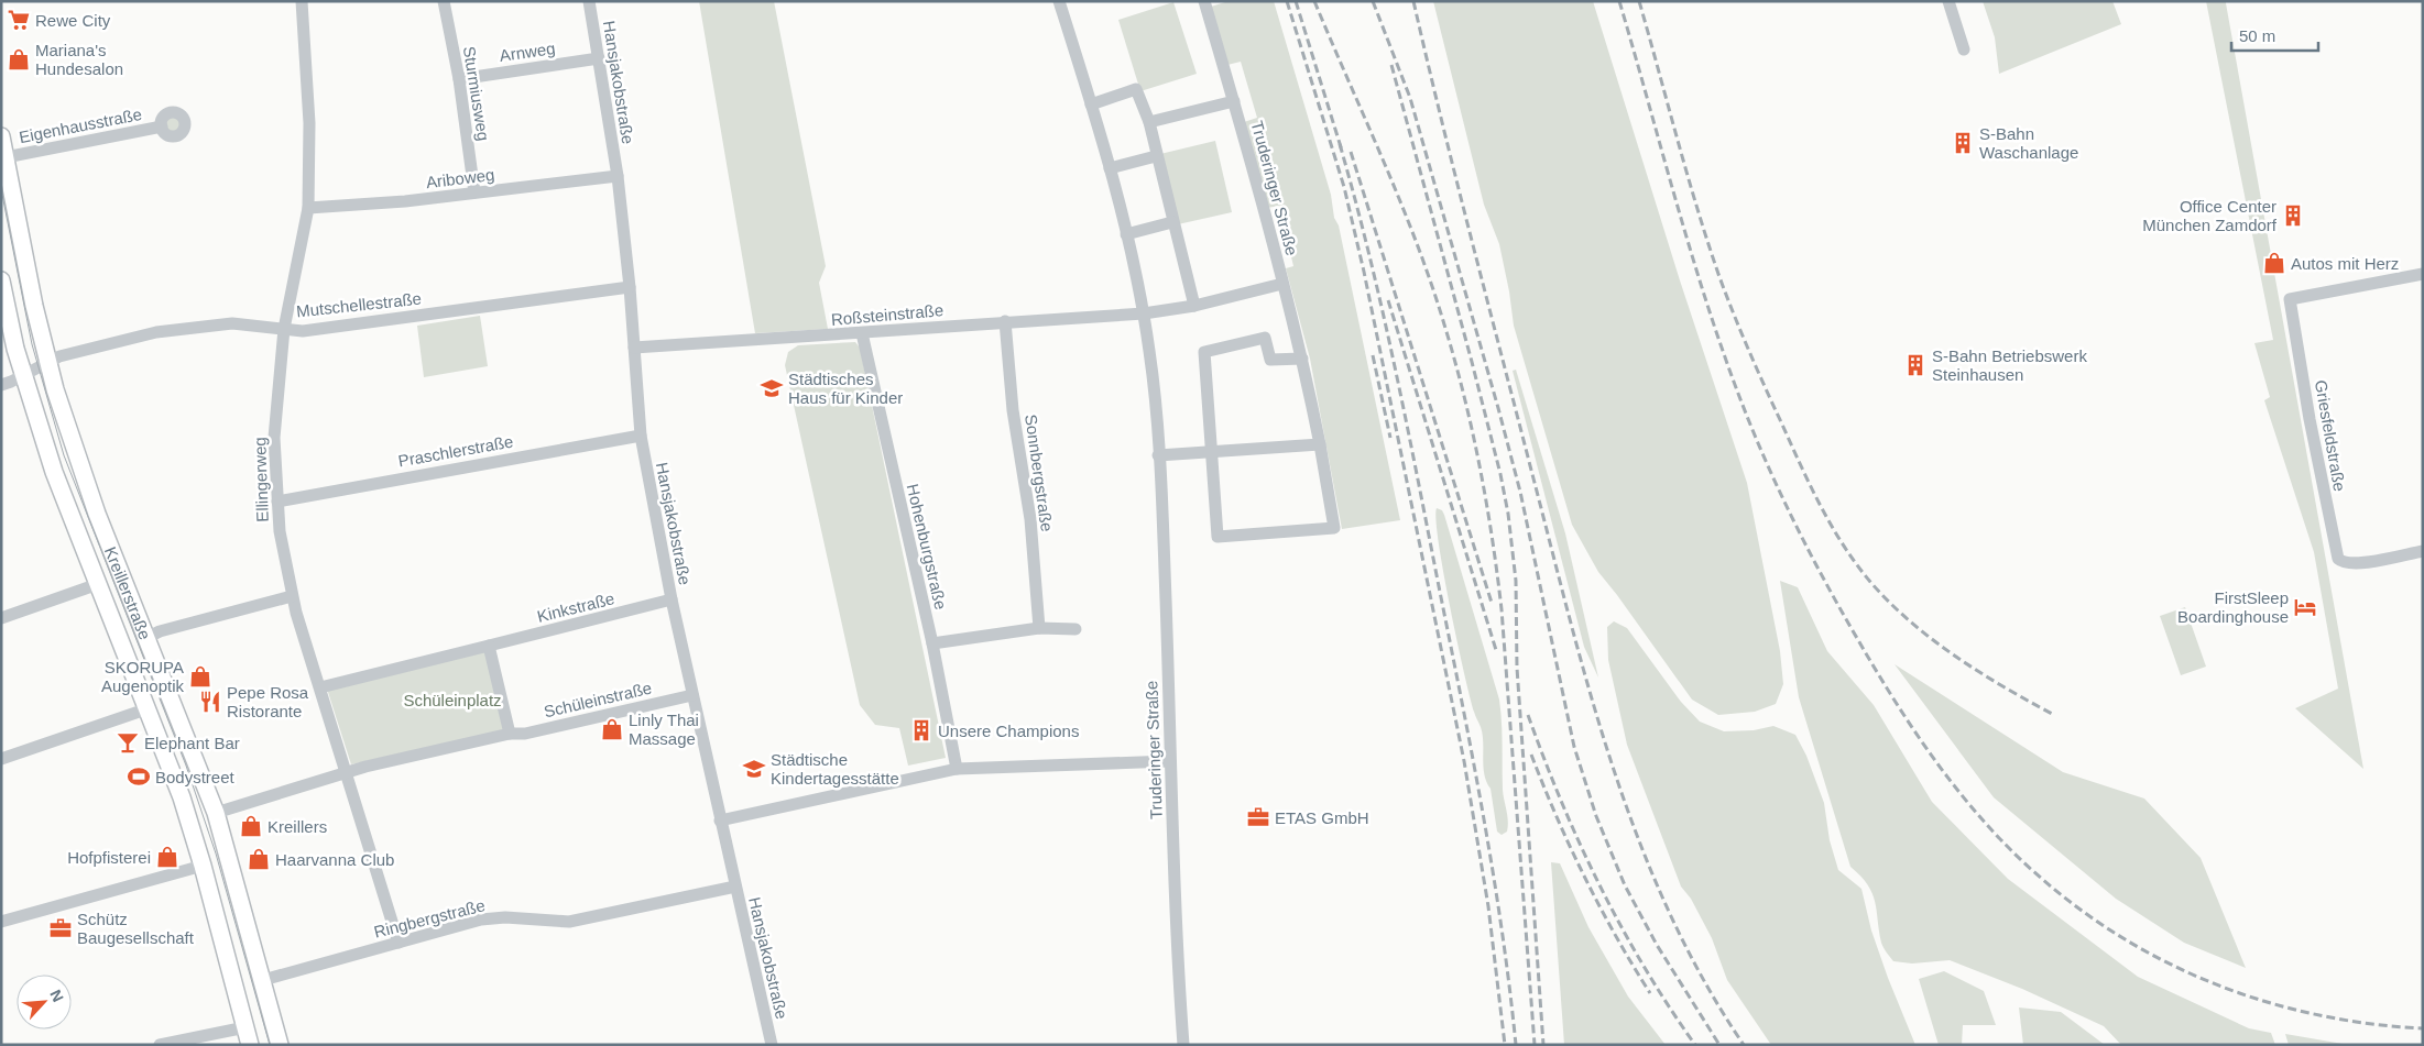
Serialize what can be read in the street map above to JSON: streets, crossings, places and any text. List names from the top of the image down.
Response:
{
  "streets": {
    "main road": ["Kreillerstraße"],
    "street": [
      "Arnweg",
      "Hansjakobstraße",
      "Sturmiusweg",
      "Eigenhausstraße",
      "Ariboweg",
      "Truderinger Straße",
      "Mutschellestraße",
      "Roßsteinstraße",
      "Griesfeldstraße",
      "Praschlerstraße",
      "Sonnbergstraße",
      "Ellingerweg",
      "Hohenburgstraße",
      "Kinkstraße",
      "Schüleinstraße",
      "Ringbergstraße"
    ]
  },
  "crossings": [
    ["Arnweg", "Hansjakobstraße"],
    ["Arnweg", "Sturmiusweg"],
    ["Hansjakobstraße", "Ariboweg"],
    ["Hansjakobstraße", "Mutschellestraße"],
    ["Hansjakobstraße", "Roßsteinstraße"],
    ["Hansjakobstraße", "Praschlerstraße"],
    ["Hansjakobstraße", "Kinkstraße"],
    ["Hansjakobstraße", "Schüleinstraße"],
    ["Hansjakobstraße", "Ringbergstraße"],
    ["Sturmiusweg", "Ariboweg"],
    ["Eigenhausstraße", "Kreillerstraße"],
    ["Ariboweg", "Ellingerweg"],
    ["Truderinger Straße", "Roßsteinstraße"],
    ["Mutschellestraße", "Ellingerweg"],
    ["Mutschellestraße", "Kreillerstraße"],
    ["Roßsteinstraße", "Sonnbergstraße"],
    ["Roßsteinstraße", "Hohenburgstraße"],
    ["Praschlerstraße", "Ellingerweg"],
    ["Ellingerweg", "Ringbergstraße"],
    ["Kreillerstraße", "Ringbergstraße"]
  ],
  "parks": ["Schüleinplatz"],
  "places": {
    "supermarket": ["Rewe City"],
    "shop": [
      "Mariana's Hundesalon",
      "Autos mit Herz",
      "SKORUPA Augenoptik",
      "Linly Thai Massage",
      "Kreillers",
      "Hofpfisterei",
      "Haarvanna Club"
    ],
    "building": [
      "S-Bahn Waschanlage",
      "Office Center München Zamdorf",
      "S-Bahn Betriebswerk Steinhausen",
      "Unsere Champions"
    ],
    "school or university": ["Städtisches Haus für Kinder", "Städtische Kindertagesstätte"],
    "hotel": ["FirstSleep Boardinghouse"],
    "restaurant": ["Pepe Rosa Ristorante"],
    "bar": ["Elephant Bar"],
    "sports": ["Bodystreet"],
    "office": ["ETAS GmbH", "Schütz Baugesellschaft"]
  },
  "scale_bar": "50 m",
  "north": "top right"
}
